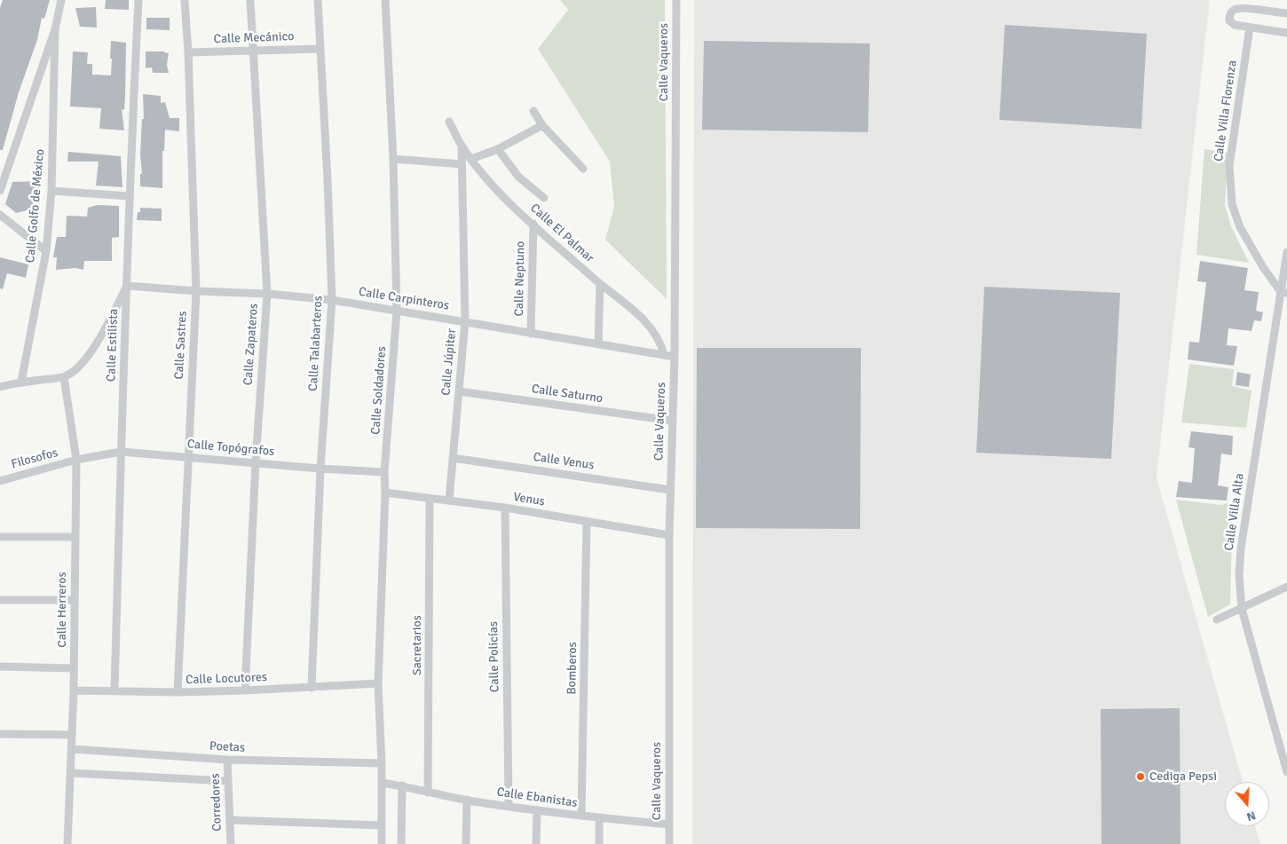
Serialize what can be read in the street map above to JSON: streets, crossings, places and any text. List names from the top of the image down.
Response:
{
  "streets": {
    "street": [
      "Calle Mecánico",
      "Calle Vaqueros",
      "Calle Villa Florenza",
      "Calle Golfo de México",
      "Calle El Palmar",
      "Calle Neptuno",
      "Calle Carpinteros",
      "Calle Talabarteros",
      "Calle Zapateros",
      "Calle Estilista",
      "Calle Sastres",
      "Calle Júpiter",
      "Calle Soldadores",
      "Calle Saturno",
      "Calle Topógrafos",
      "Filosofos",
      "Calle Venus",
      "Venus",
      "Calle Villa Alta",
      "Calle Herreros",
      "Sacretarios",
      "Calle Policías",
      "Bomberos",
      "Calle Locutores",
      "Poetas",
      "Calle Ebanistas",
      "Corredores"
    ]
  },
  "crossings": [
    ["Calle Mecánico", "Calle Talabarteros"],
    ["Calle Mecánico", "Calle Zapateros"],
    ["Calle Mecánico", "Calle Sastres"],
    ["Calle Vaqueros", "Calle Carpinteros"],
    ["Calle Vaqueros", "Calle Saturno"],
    ["Calle Vaqueros", "Calle Venus"],
    ["Calle Vaqueros", "Venus"],
    ["Calle Vaqueros", "Calle Ebanistas"],
    ["Calle Villa Florenza", "Calle Villa Alta"],
    ["Calle El Palmar", "Calle Neptuno"],
    ["Calle El Palmar", "Calle Carpinteros"],
    ["Calle El Palmar", "Calle Júpiter"],
    ["Calle Neptuno", "Calle Carpinteros"],
    ["Calle Carpinteros", "Calle Talabarteros"],
    ["Calle Carpinteros", "Calle Zapateros"],
    ["Calle Carpinteros", "Calle Estilista"],
    ["Calle Carpinteros", "Calle Sastres"],
    ["Calle Carpinteros", "Calle Júpiter"],
    ["Calle Carpinteros", "Calle Soldadores"],
    ["Calle Talabarteros", "Calle Topógrafos"],
    ["Calle Talabarteros", "Calle Locutores"],
    ["Calle Zapateros", "Calle Topógrafos"],
    ["Calle Zapateros", "Calle Locutores"],
    ["Calle Estilista", "Calle Topógrafos"],
    ["Calle Estilista", "Calle Locutores"],
    ["Calle Sastres", "Calle Topógrafos"],
    ["Calle Sastres", "Calle Locutores"],
    ["Calle Júpiter", "Calle Saturno"],
    ["Calle Júpiter", "Calle Venus"],
    ["Calle Júpiter", "Venus"],
    ["Calle Soldadores", "Calle Topógrafos"],
    ["Calle Soldadores", "Venus"],
    ["Calle Soldadores", "Calle Locutores"],
    ["Calle Soldadores", "Poetas"],
    ["Calle Topógrafos", "Filosofos"],
    ["Calle Topógrafos", "Calle Herreros"],
    ["Filosofos", "Calle Herreros"],
    ["Venus", "Sacretarios"],
    ["Venus", "Calle Policías"],
    ["Venus", "Bomberos"],
    ["Calle Herreros", "Calle Locutores"],
    ["Calle Herreros", "Poetas"],
    ["Sacretarios", "Calle Ebanistas"],
    ["Calle Policías", "Calle Ebanistas"],
    ["Bomberos", "Calle Ebanistas"],
    ["Poetas", "Corredores"]
  ],
  "places": ["Cediga Pepsi"],
  "north": "bottom"
}
